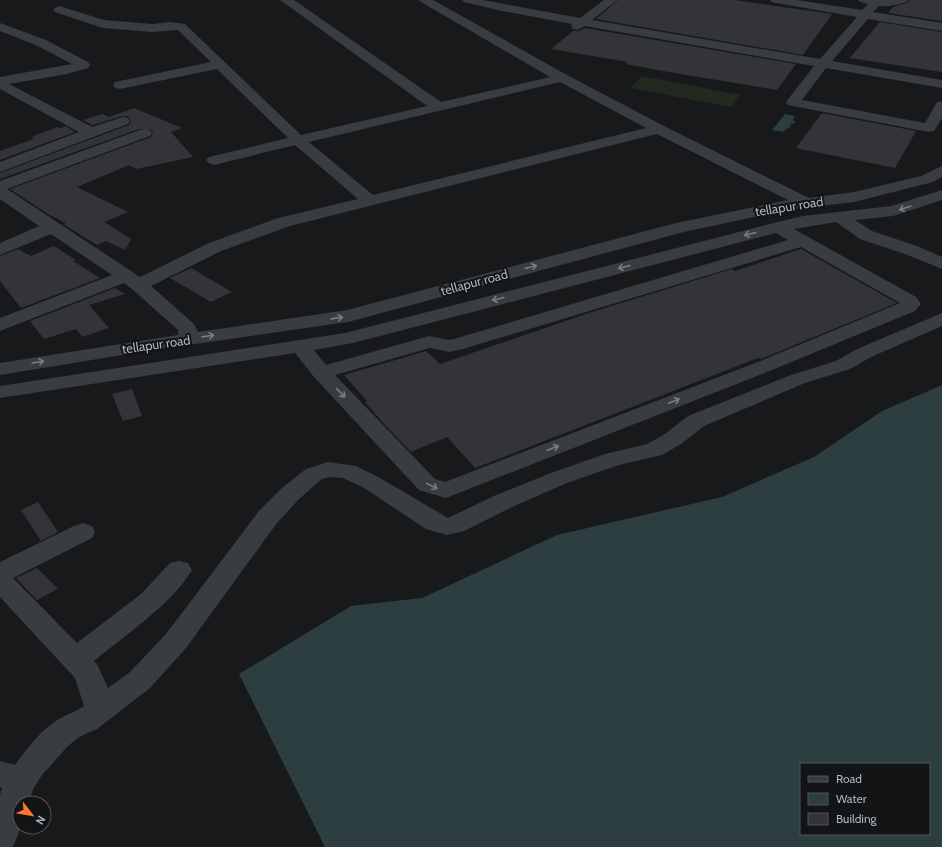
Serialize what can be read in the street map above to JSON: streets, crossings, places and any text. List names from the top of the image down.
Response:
{
  "streets": {
    "street": ["tellapur road"]
  },
  "legend": ["Road", "Water", "Building"],
  "north": "bottom right"
}
